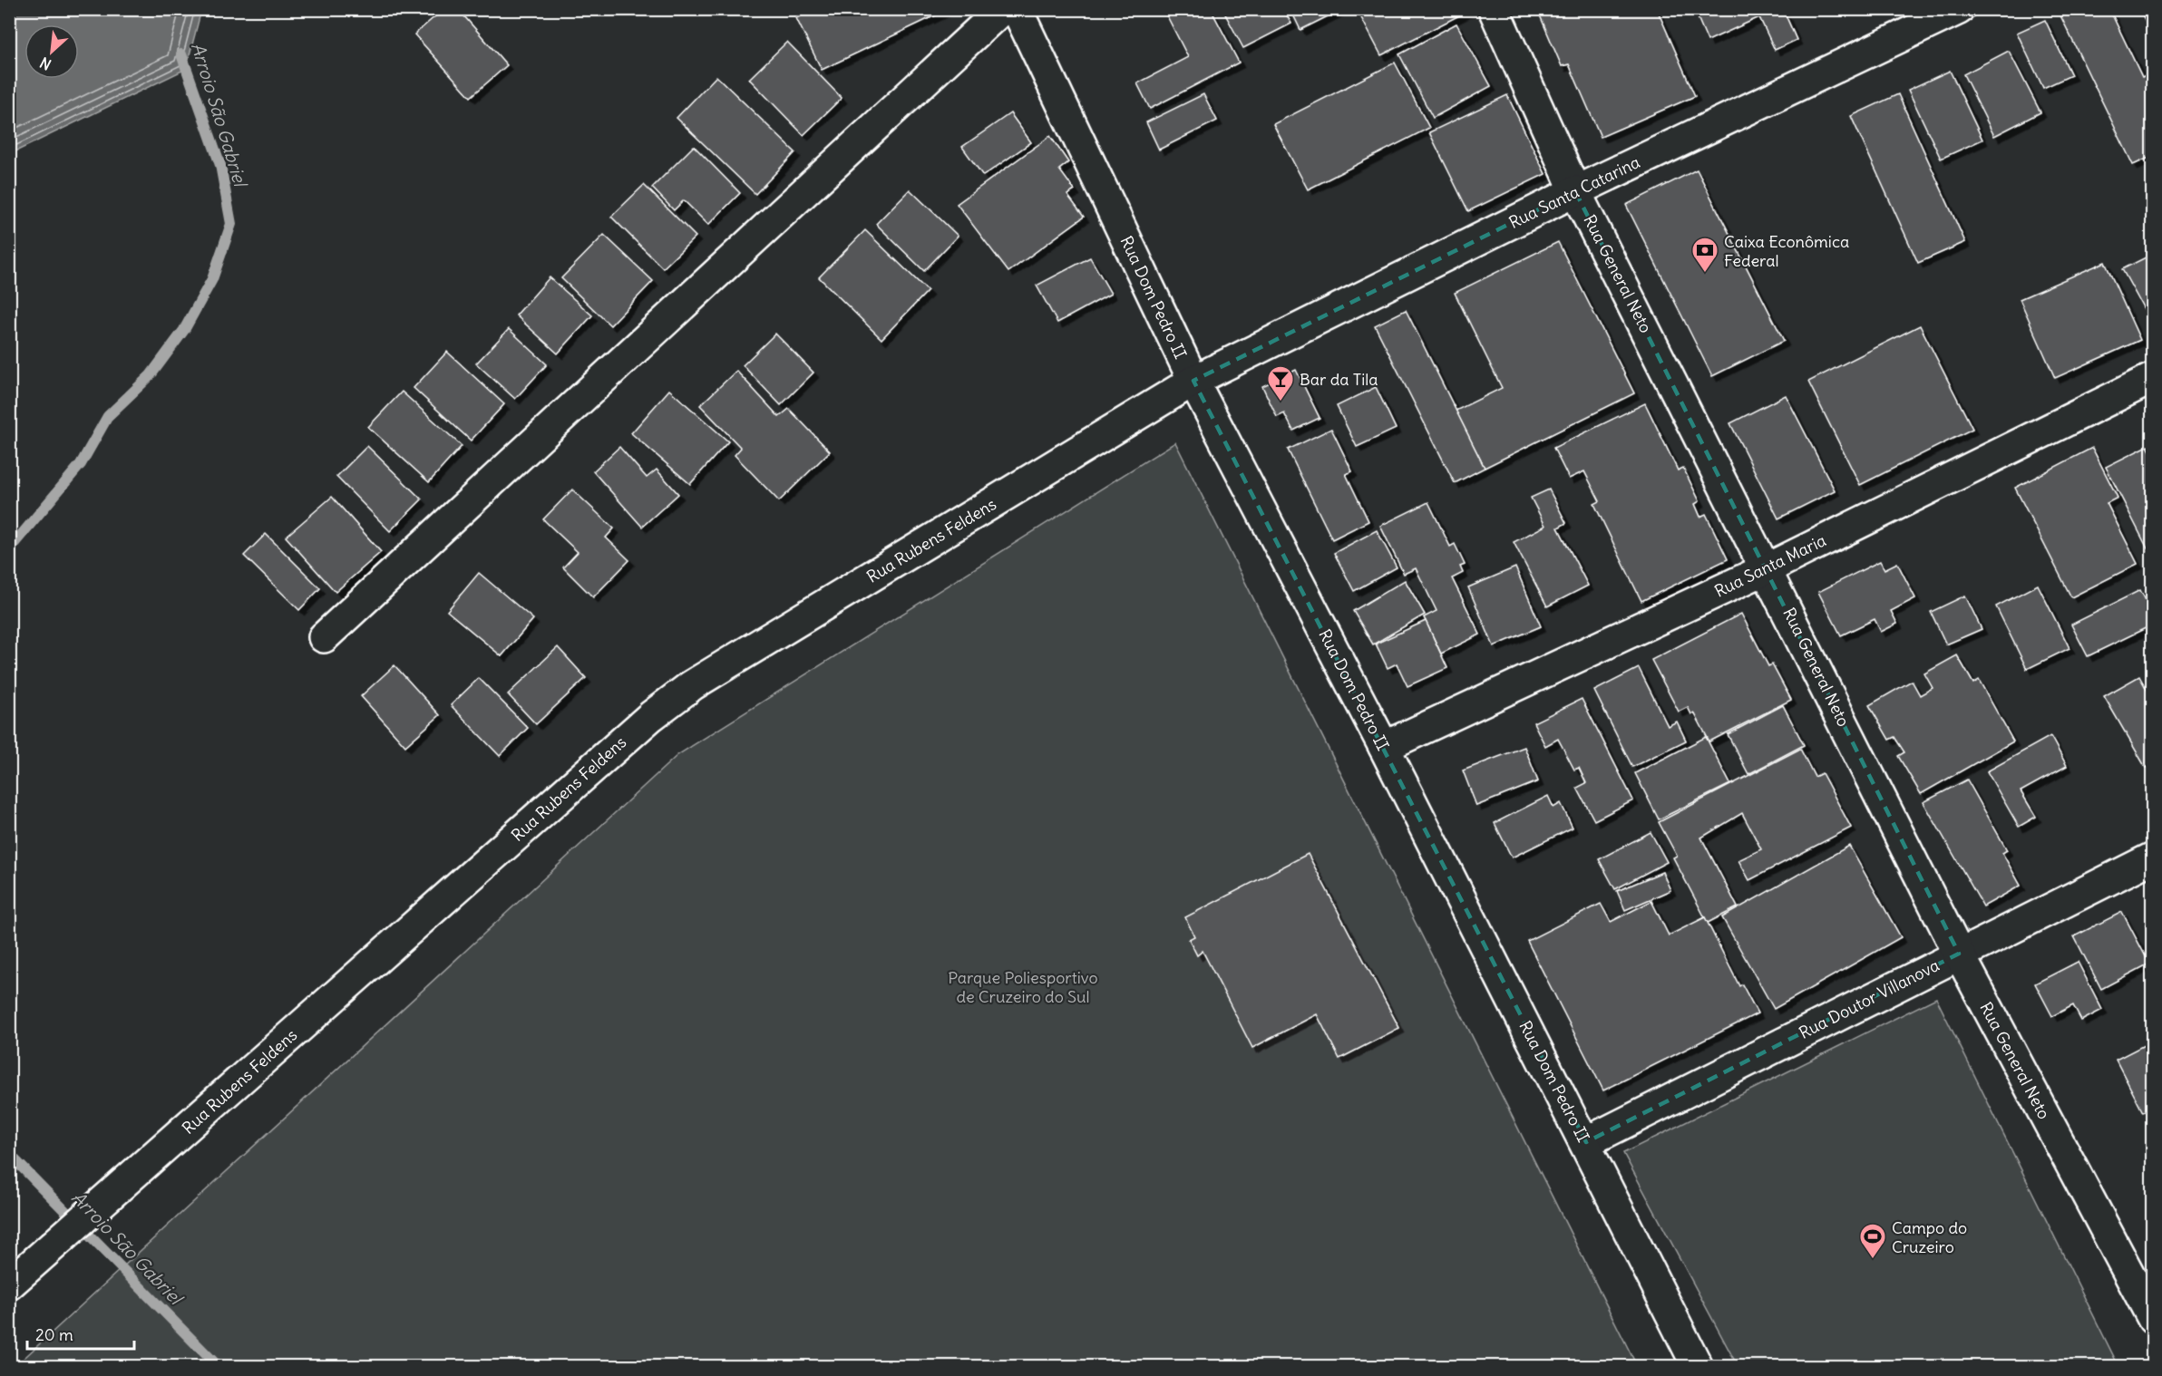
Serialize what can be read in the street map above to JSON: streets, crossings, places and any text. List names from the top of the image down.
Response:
{
  "streets": {
    "street": [
      "Rua Santa Catarina",
      "Rua General Neto",
      "Rua Dom Pedro II",
      "Rua Rubens Feldens",
      "Rua Santa Maria",
      "Rua Doutor Villanova"
    ]
  },
  "crossings": [
    ["Rua Santa Catarina", "Rua General Neto"],
    ["Rua Santa Catarina", "Rua Dom Pedro II"],
    ["Rua Santa Catarina", "Rua Rubens Feldens"],
    ["Rua General Neto", "Rua Santa Maria"],
    ["Rua General Neto", "Rua Doutor Villanova"],
    ["Rua Dom Pedro II", "Rua Rubens Feldens"],
    ["Rua Dom Pedro II", "Rua Santa Maria"],
    ["Rua Dom Pedro II", "Rua Doutor Villanova"]
  ],
  "water": ["Arroio São Gabriel"],
  "parks": ["Parque Poliesportivo de Cruzeiro do Sul"],
  "places": {
    "bank": ["Caixa Econômica Federal"],
    "bar": ["Bar da Tila"],
    "sports": ["Campo do Cruzeiro"]
  },
  "scale_bar": "20 m",
  "north": "bottom left"
}
